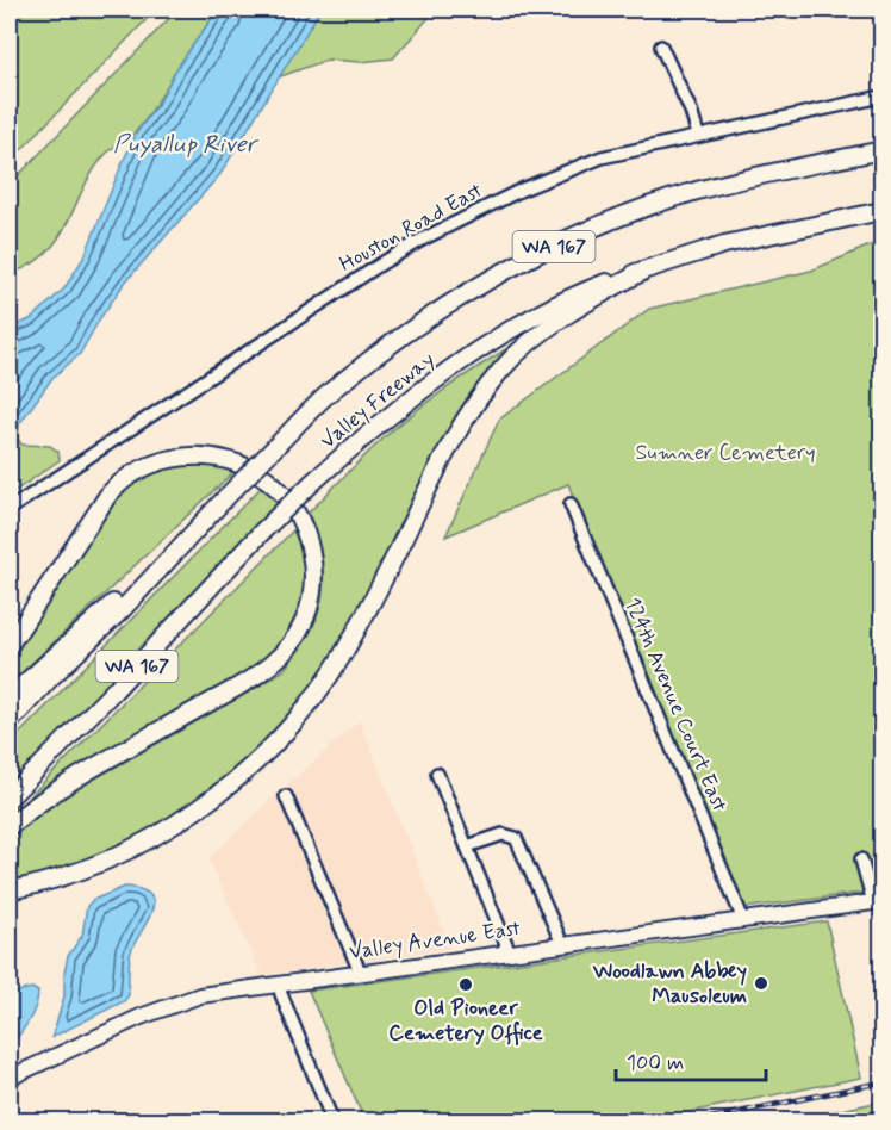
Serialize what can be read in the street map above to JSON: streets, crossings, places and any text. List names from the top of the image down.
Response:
{
  "streets": {
    "highway": ["WA 167", "Valley Freeway"],
    "main road": ["Valley Avenue East"],
    "street": ["Houston Road East", "124th Avenue Court East"]
  },
  "crossings": [
    ["124th Avenue Court East", "Valley Avenue East"]
  ],
  "water": ["Puyallup River"],
  "parks": ["Sumner Cemetery"],
  "places": ["Woodlawn Abbey Mausoleum", "Old Pioneer Cemetery Office"],
  "scale_bar": "100 m"
}
